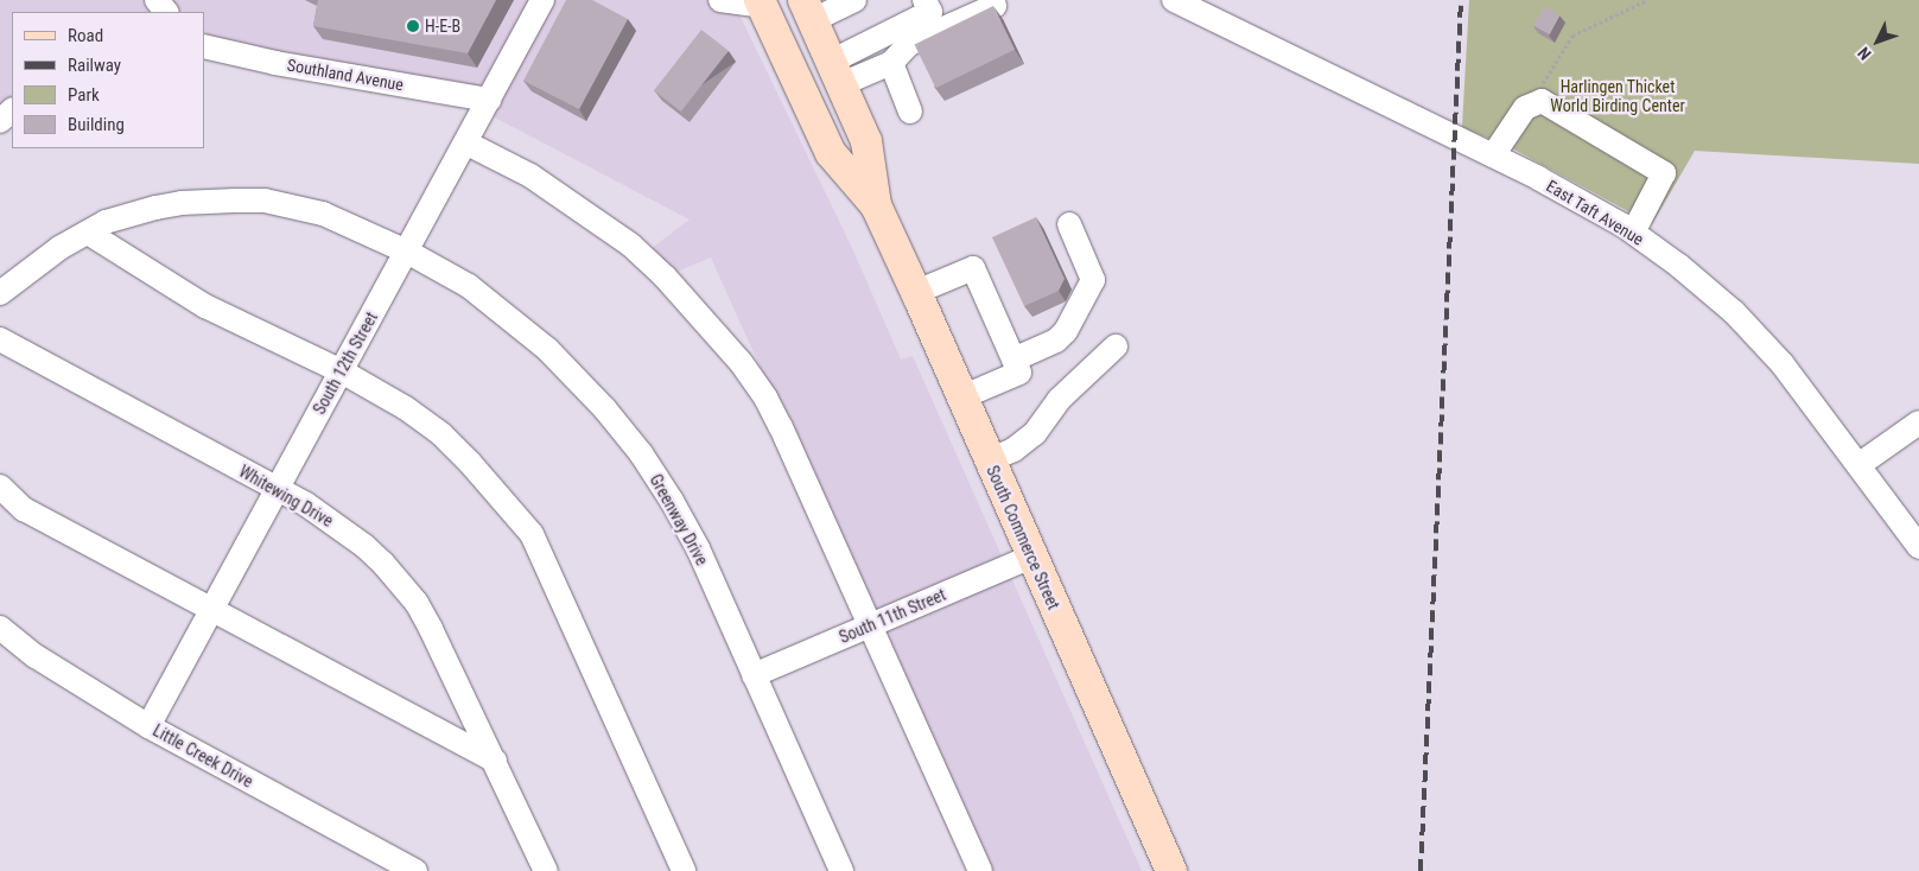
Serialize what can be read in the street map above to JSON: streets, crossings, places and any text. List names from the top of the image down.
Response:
{
  "streets": {
    "main road": ["South Commerce Street"],
    "street": [
      "Southland Avenue",
      "East Taft Avenue",
      "South 12th Street",
      "Whitewing Drive",
      "Greenway Drive",
      "South 11th Street",
      "Little Creek Drive"
    ]
  },
  "crossings": [
    ["Southland Avenue", "South 12th Street"],
    ["South 12th Street", "Whitewing Drive"],
    ["South 12th Street", "Greenway Drive"],
    ["South 12th Street", "Little Creek Drive"],
    ["Greenway Drive", "South 11th Street"],
    ["South Commerce Street", "South 11th Street"]
  ],
  "parks": ["Harlingen Thicket World Birding Center"],
  "places": ["H-E-B"],
  "legend": [
    "Road",
    "Railway",
    "Park",
    "Building"
  ],
  "north": "bottom left"
}
